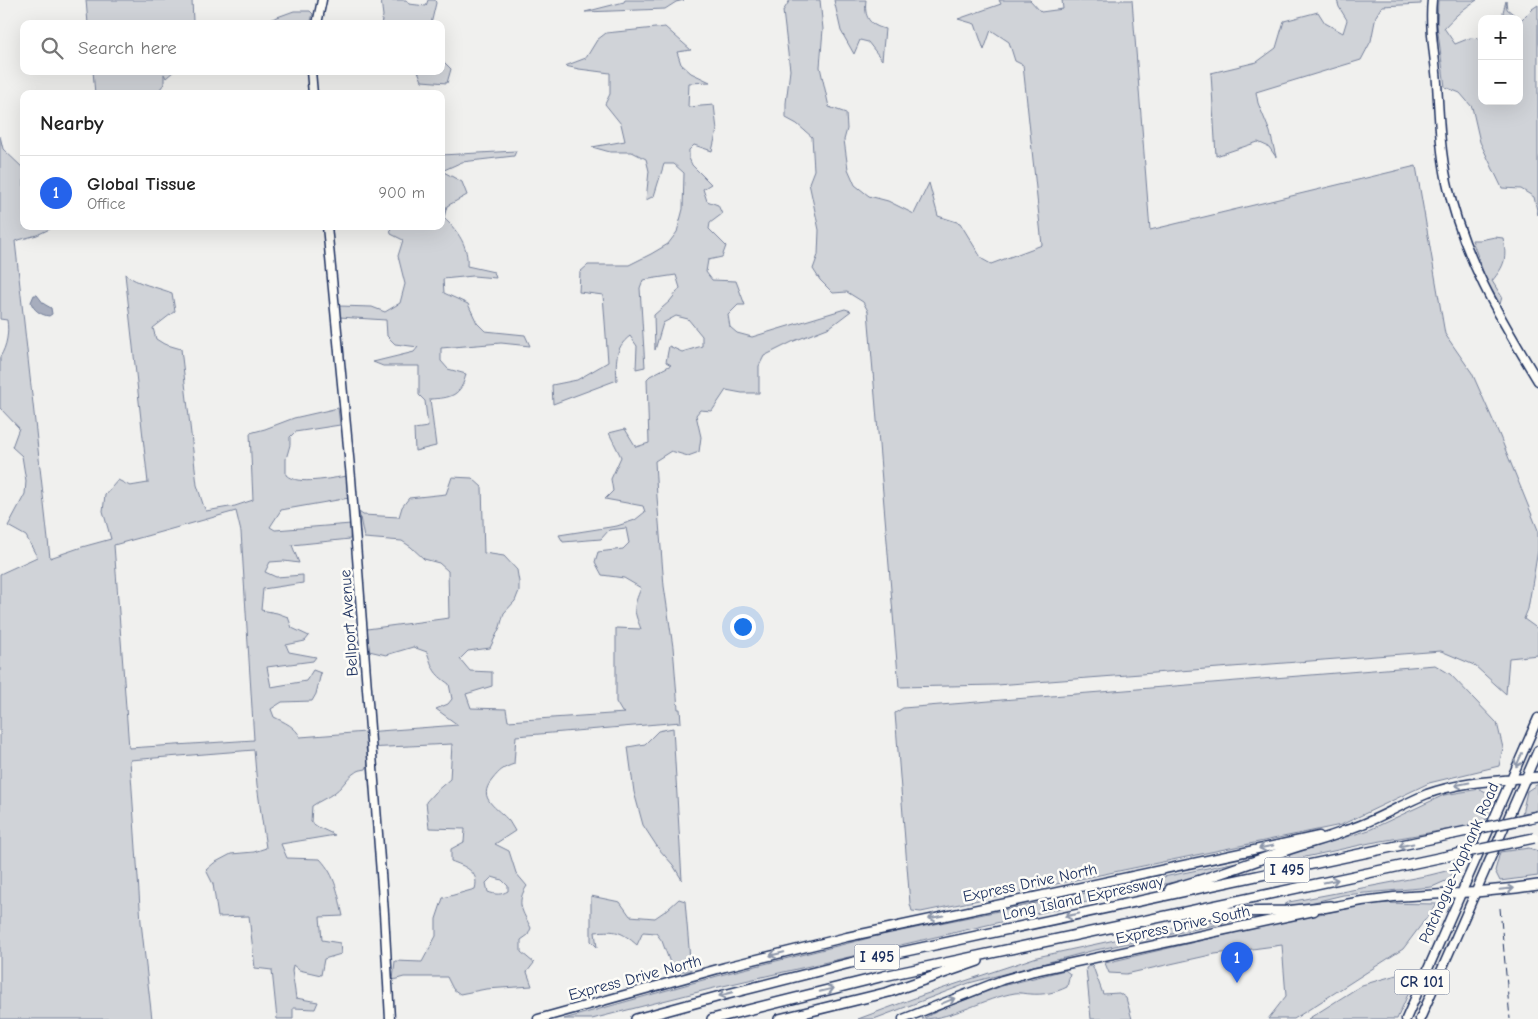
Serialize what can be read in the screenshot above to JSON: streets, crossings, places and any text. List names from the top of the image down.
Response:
{
  "streets": {
    "highway": ["I 495", "Long Island Expressway"],
    "main road": [
      "Bellport Avenue",
      "Patchogue-Yaphank Road",
      "Express Drive North",
      "Express Drive South",
      "CR 101"
    ]
  },
  "crossings": [
    ["Patchogue-Yaphank Road", "Express Drive North"],
    ["Patchogue-Yaphank Road", "Express Drive South"]
  ],
  "one_way": ["Express Drive North", "Express Drive South"],
  "page": {
    "map_buttons": ["+", "−"],
    "search": "Search here",
    "heading": "Nearby",
    "list": [
      {
        "mark": "1",
        "name": "Global Tissue",
        "note": "Office",
        "value": "900 m"
      }
    ],
    "pins": "1"
  }
}
